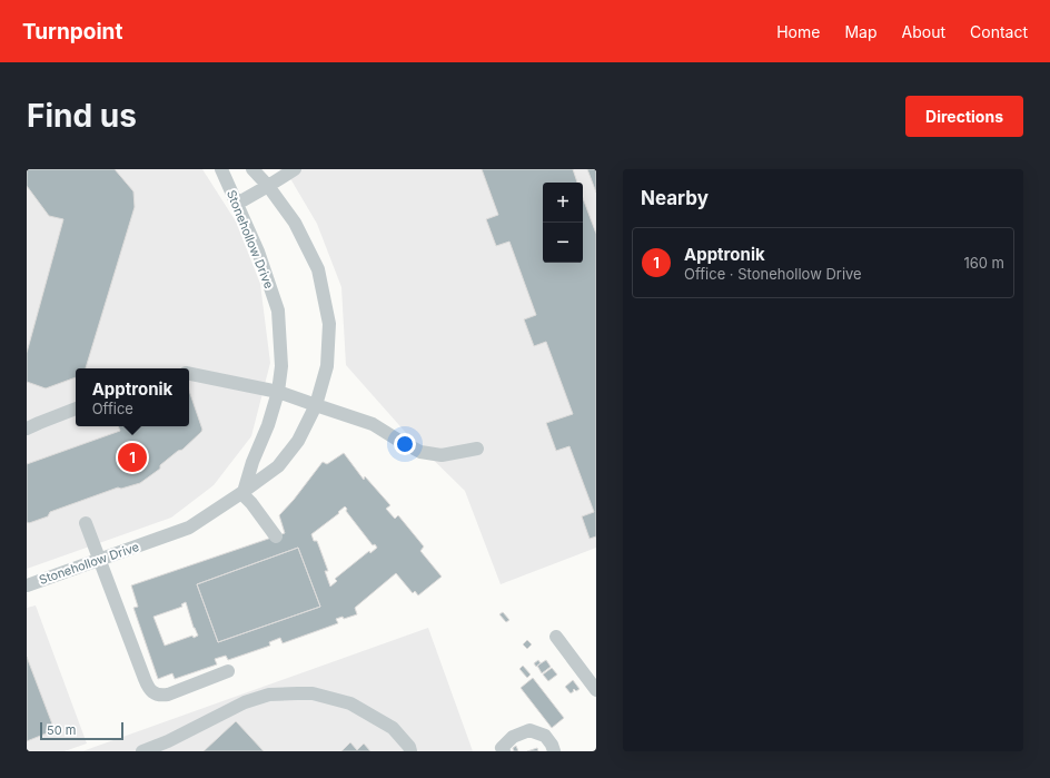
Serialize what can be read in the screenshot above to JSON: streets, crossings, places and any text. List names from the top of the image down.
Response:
{
  "streets": {
    "street": ["Stonehollow Drive"]
  },
  "scale_bar": "50 m",
  "page": {
    "header": "Turnpoint",
    "nav": [
      "Home",
      "Map",
      "About",
      "Contact"
    ],
    "buttons": "Directions",
    "title": "Find us",
    "heading": "Nearby",
    "map_buttons": ["+", "−"],
    "list": [
      {
        "mark": "1",
        "name": "Apptronik",
        "note": "Office · Stonehollow Drive",
        "value": "160 m"
      }
    ],
    "popup": ["Apptronik", "Office"],
    "pins": "1",
    "scale": "50 m"
  }
}
